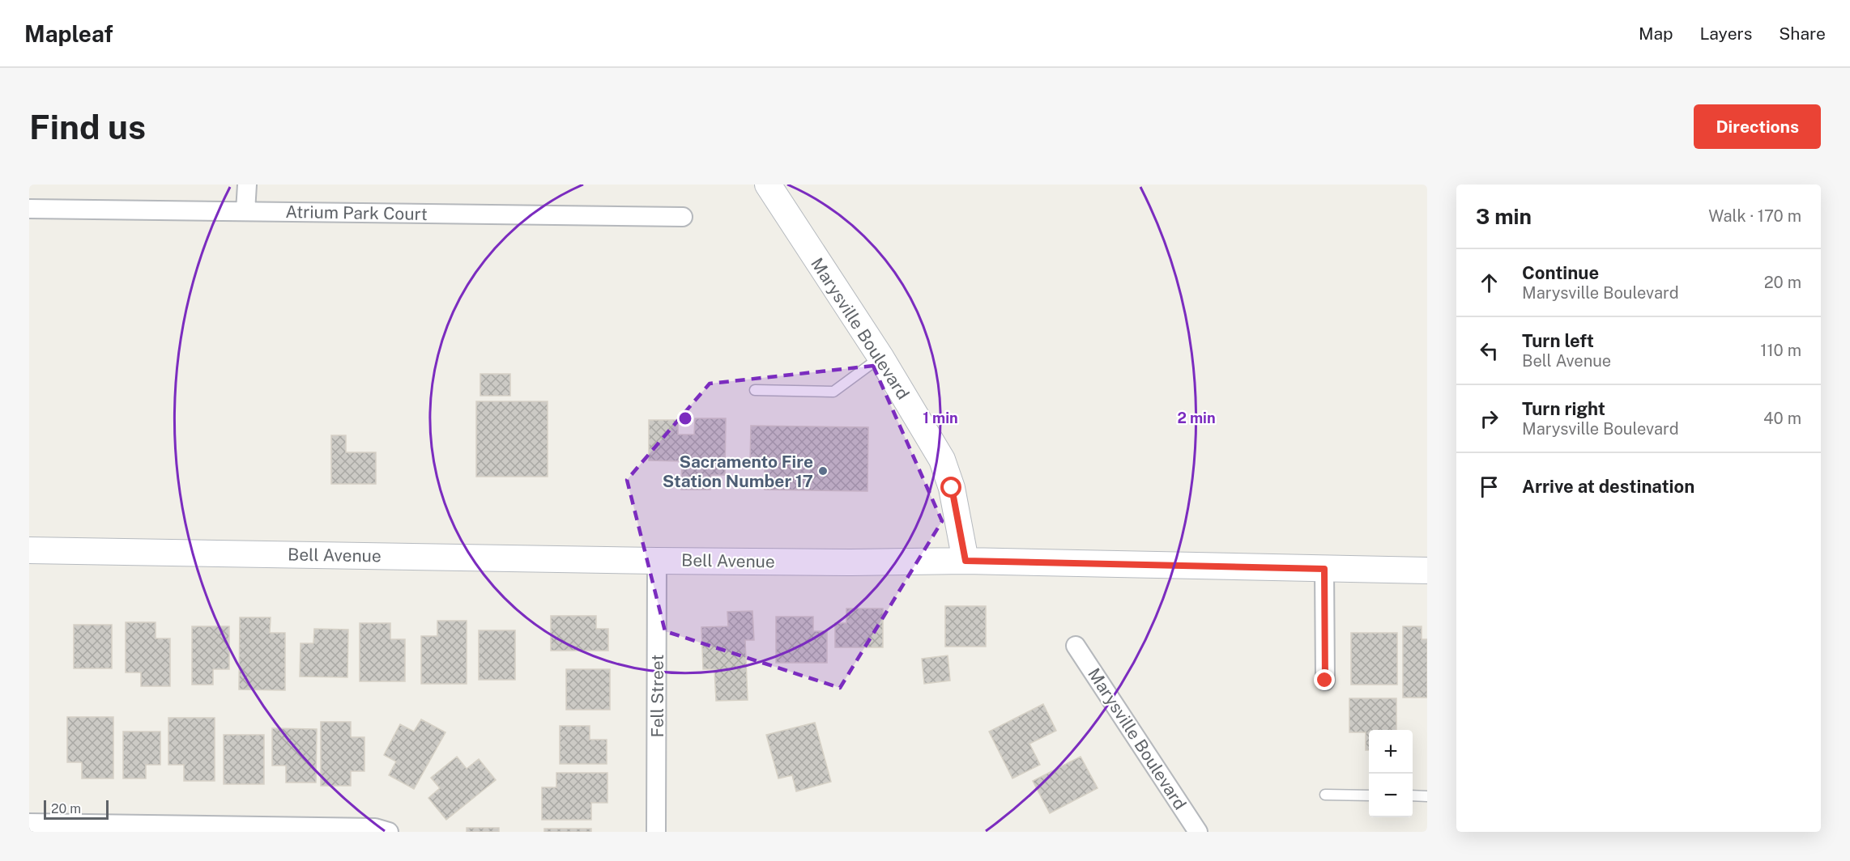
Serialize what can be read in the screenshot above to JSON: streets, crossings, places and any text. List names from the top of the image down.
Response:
{
  "streets": {
    "main road": ["Marysville Boulevard", "Bell Avenue"],
    "street": ["Atrium Park Court", "Fell Street"]
  },
  "crossings": [
    ["Marysville Boulevard", "Bell Avenue"],
    ["Bell Avenue", "Fell Street"]
  ],
  "places": ["Sacramento Fire Station Number 17"],
  "scale_bar": "20 m",
  "page": {
    "header": "Mapleaf",
    "nav": ["Map", "Layers", "Share"],
    "buttons": "Directions",
    "title": "Find us",
    "heading": ["3 min", "Walk · 170 m"],
    "list": [
      ["Continue", "Marysville Boulevard", "20 m"],
      ["Turn left", "Bell Avenue", "110 m"],
      ["Turn right", "Marysville Boulevard", "40 m"],
      "Arrive at destination"
    ],
    "map_buttons": ["+", "−"],
    "scale": "20 m"
  },
  "rings": ["1 min", "2 min"]
}
